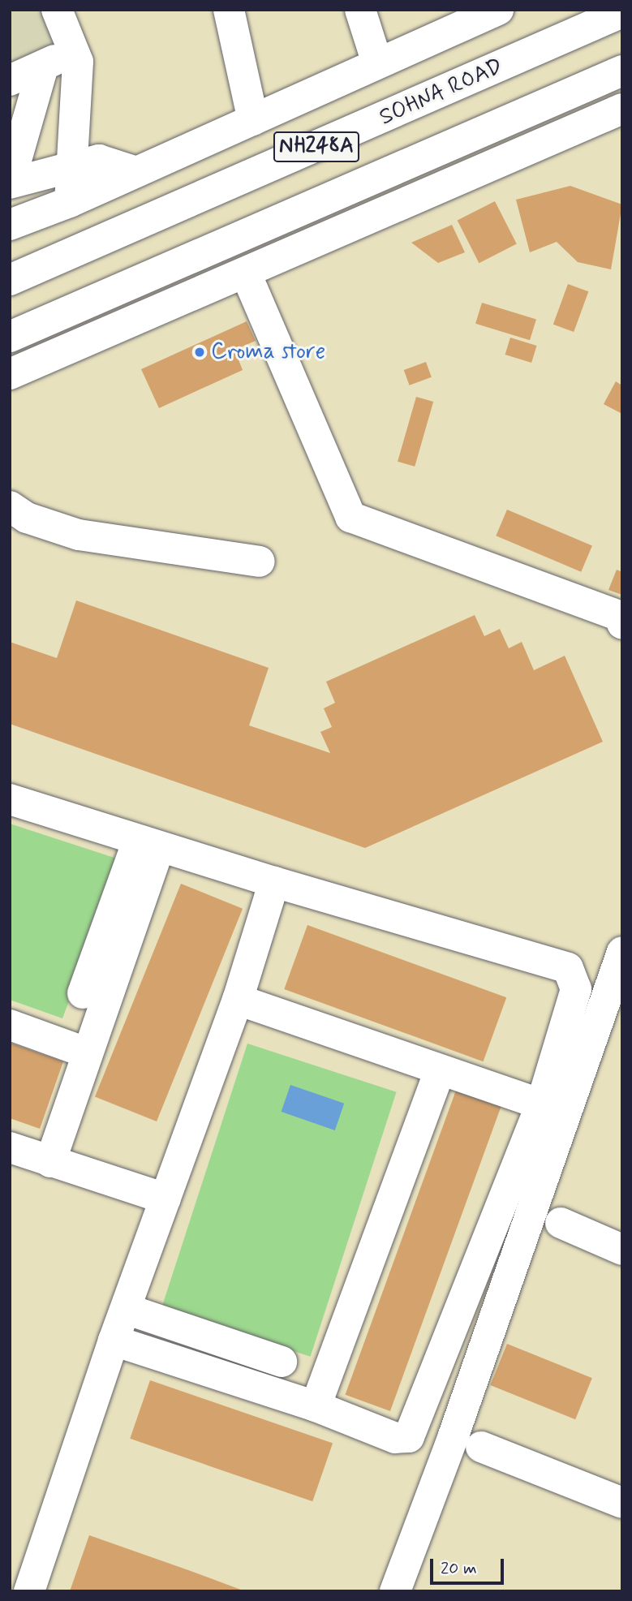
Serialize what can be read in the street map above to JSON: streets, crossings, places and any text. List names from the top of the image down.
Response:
{
  "streets": {
    "main road": ["SOHNA ROAD", "NH248A"]
  },
  "places": ["Croma store"],
  "scale_bar": "20 m"
}
